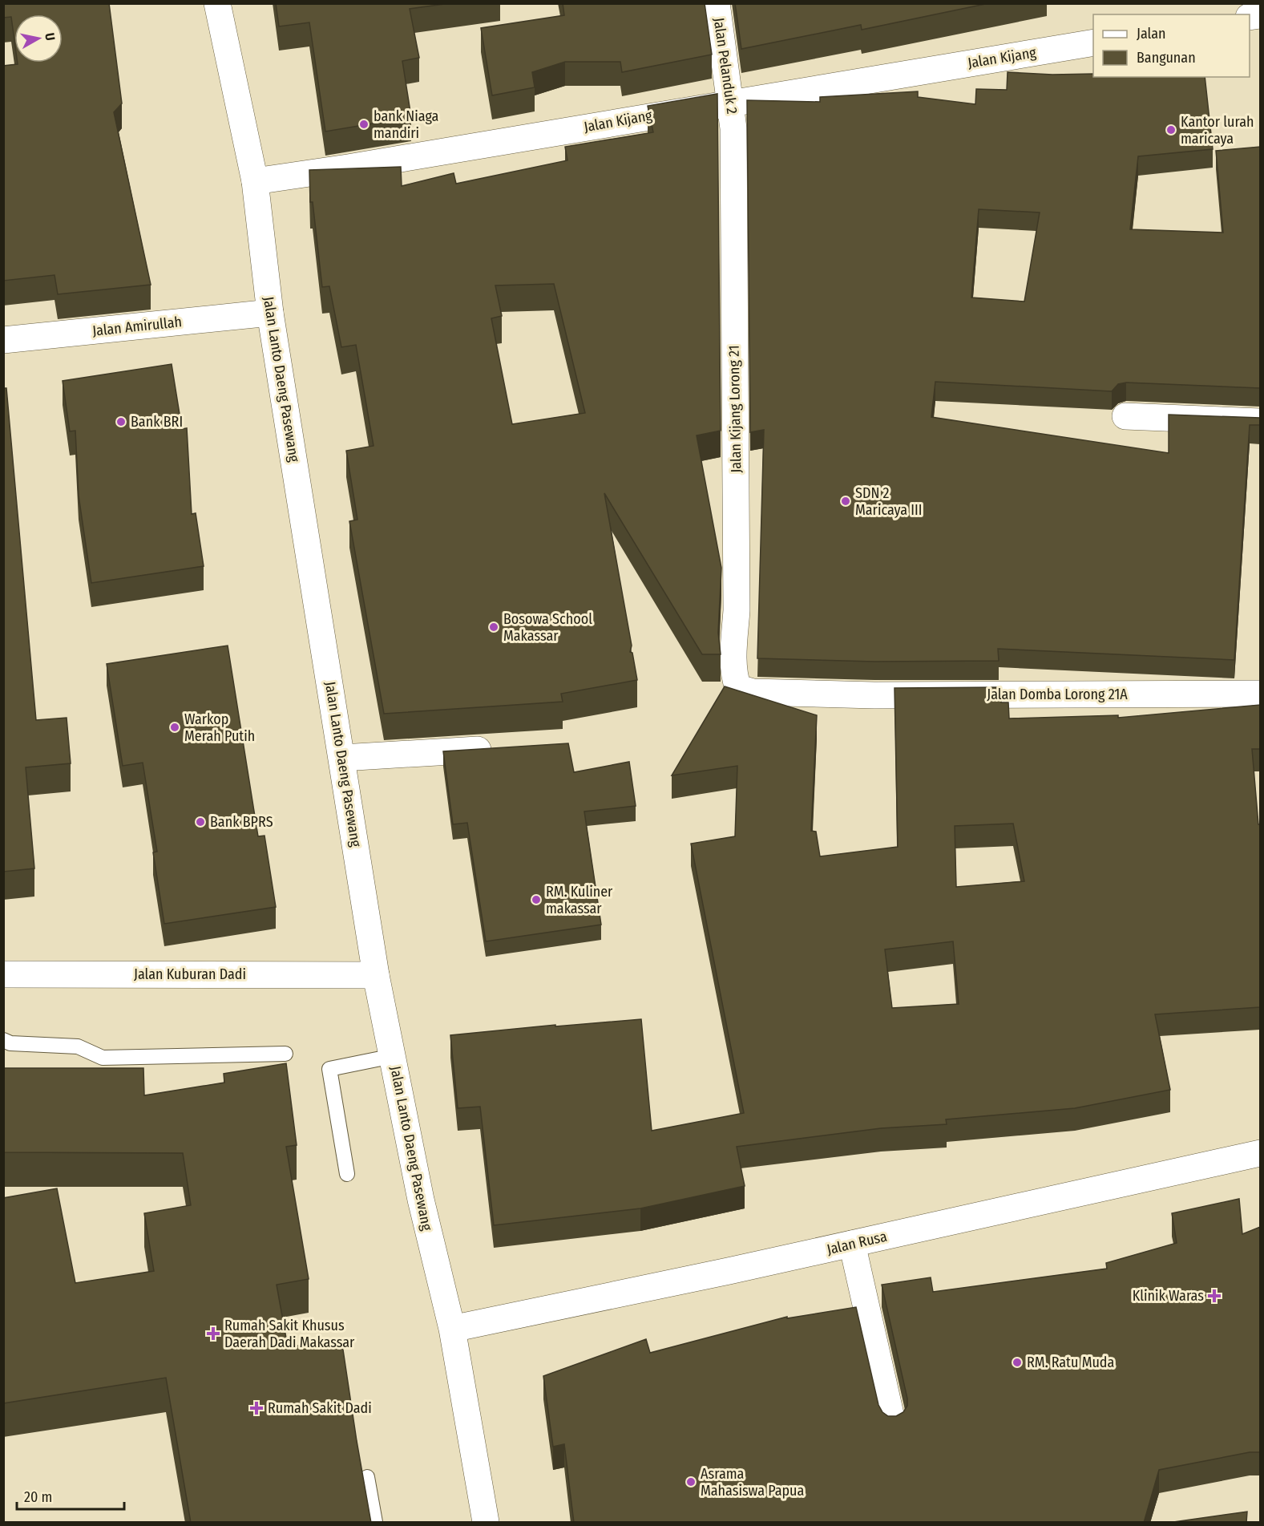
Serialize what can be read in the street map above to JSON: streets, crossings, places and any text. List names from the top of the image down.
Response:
{
  "streets": {
    "street": [
      "Jalan Kijang",
      "Jalan Pelanduk 2",
      "Jalan Amirullah",
      "Jalan Lanto Daeng Pasewang",
      "Jalan Kijang Lorong 21",
      "Jalan Domba Lorong 21A",
      "Jalan Kuburan Dadi",
      "Jalan Rusa"
    ]
  },
  "crossings": [
    ["Jalan Kijang", "Jalan Pelanduk 2"],
    ["Jalan Kijang", "Jalan Lanto Daeng Pasewang"],
    ["Jalan Pelanduk 2", "Jalan Kijang Lorong 21"],
    ["Jalan Amirullah", "Jalan Lanto Daeng Pasewang"],
    ["Jalan Lanto Daeng Pasewang", "Jalan Kuburan Dadi"],
    ["Jalan Lanto Daeng Pasewang", "Jalan Rusa"],
    ["Jalan Kijang Lorong 21", "Jalan Domba Lorong 21A"]
  ],
  "places": {
    "other": [
      "bank Niaga mandiri",
      "Kantor lurah maricaya",
      "Bank BRI",
      "SDN 2 Maricaya III",
      "Bosowa School Makassar",
      "Warkop Merah Putih",
      "Bank BPRS",
      "RM. Kuliner makassar",
      "RM. Ratu Muda",
      "Asrama Mahasiswa Papua"
    ],
    "health": ["Klinik Waras", "Rumah Sakit Khusus Daerah Dadi Makassar", "Rumah Sakit Dadi"]
  },
  "legend": ["Jalan", "Bangunan"],
  "scale_bar": "20 m",
  "north": "right"
}
